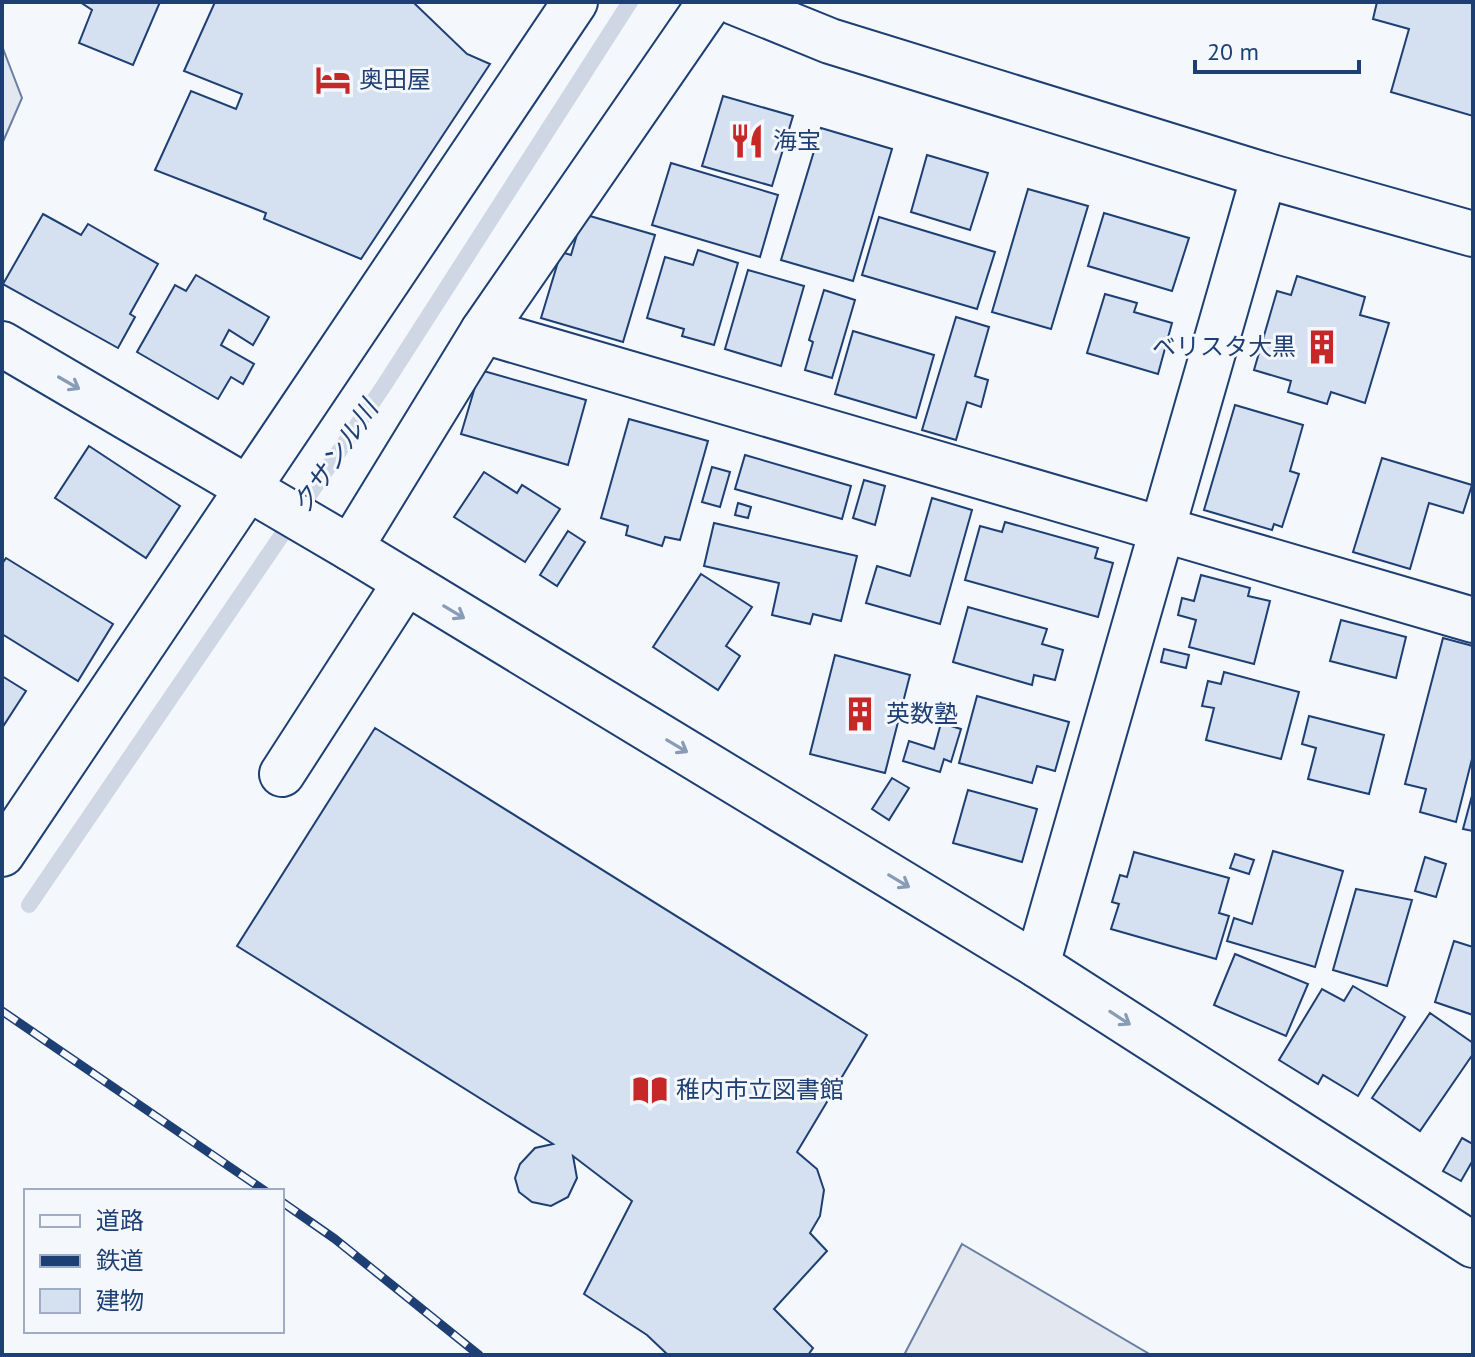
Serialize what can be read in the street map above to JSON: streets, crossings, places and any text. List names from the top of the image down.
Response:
{
  "water": ["クサンル川"],
  "places": {
    "hotel": ["奥田屋"],
    "restaurant": ["海宝"],
    "building": ["ベリスタ大黒", "英数塾"],
    "library": ["稚内市立図書館"]
  },
  "legend": ["道路", "鉄道", "建物"],
  "scale_bar": "20 m"
}
